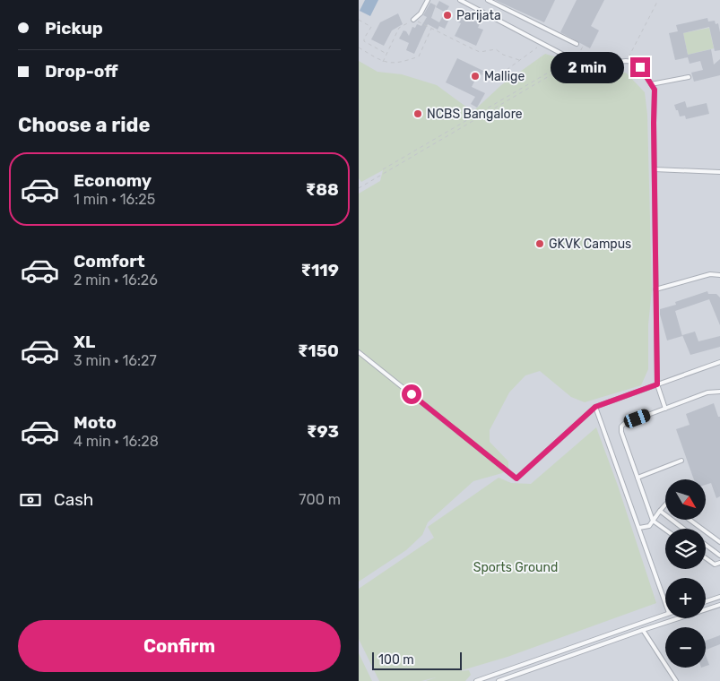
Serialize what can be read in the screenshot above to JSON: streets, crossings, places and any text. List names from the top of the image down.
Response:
{
  "parks": ["Sports Ground"],
  "places": [
    "Parijata",
    "Mallige",
    "NCBS Bangalore",
    "GKVK Campus"
  ],
  "scale_bar": "100 m",
  "north": "bottom right",
  "page": {
    "banner": ["Pickup", "Drop-off"],
    "bubble": "2 min",
    "heading": "Choose a ride",
    "list": [
      {
        "name": "Economy",
        "note": "1 min · 16:25",
        "value": "₹88"
      },
      {
        "name": "Comfort",
        "note": "2 min · 16:26",
        "value": "₹119"
      },
      {
        "name": "XL",
        "note": "3 min · 16:27",
        "value": "₹150"
      },
      {
        "name": "Moto",
        "note": "4 min · 16:28",
        "value": "₹93"
      }
    ],
    "pay": ["Cash", "700 m"],
    "map_buttons": ["+", "−"],
    "buttons": "Confirm",
    "scale": "100 m"
  }
}
